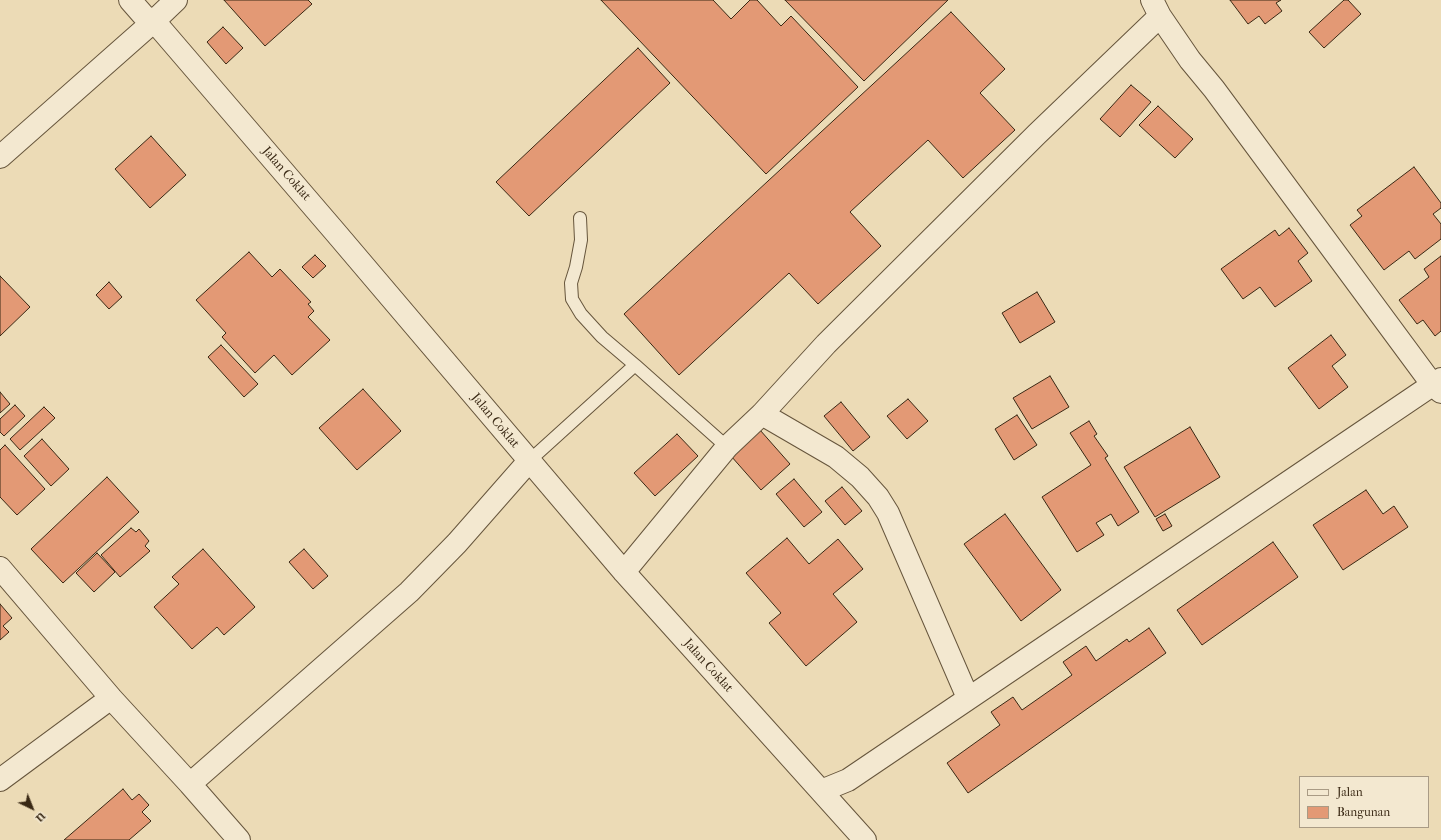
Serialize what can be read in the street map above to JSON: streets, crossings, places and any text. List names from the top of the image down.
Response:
{
  "streets": {
    "street": ["Jalan Coklat"]
  },
  "legend": ["Jalan", "Bangunan"],
  "north": "bottom right"
}
